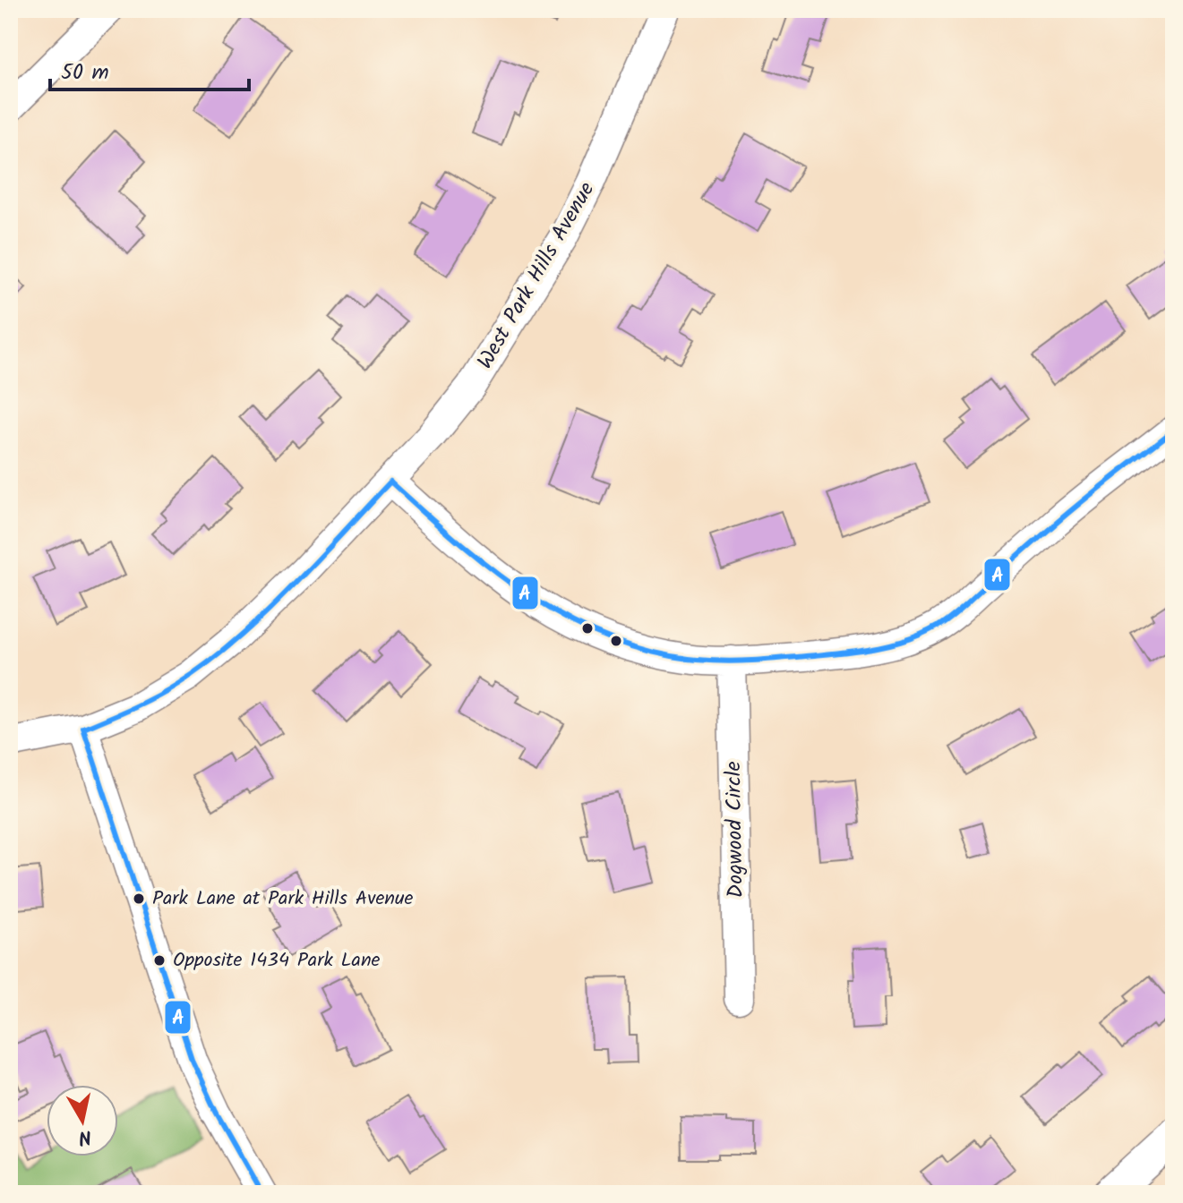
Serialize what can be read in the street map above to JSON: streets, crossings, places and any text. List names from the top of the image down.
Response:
{
  "streets": {
    "street": ["West Park Hills Avenue", "Dogwood Circle"]
  },
  "places": ["Park Lane at Park Hills Avenue", "Opposite 1434 Park Lane"],
  "lines": ["transit line A"],
  "scale_bar": "50 m",
  "north": "bottom"
}
